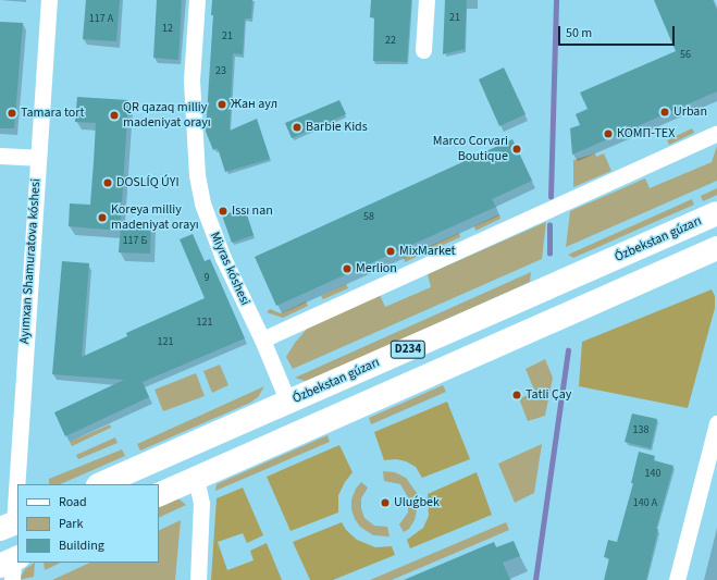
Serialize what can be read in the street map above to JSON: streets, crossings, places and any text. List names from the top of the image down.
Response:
{
  "streets": {
    "main road": ["Ózbekstan gúzarı", "D234"],
    "street": ["Ayımxan Shamuratova kóshesi", "Miyras kóshesi"]
  },
  "crossings": [
    ["Ózbekstan gúzarı", "Miyras kóshesi"]
  ],
  "places": [
    "Жан аул",
    "Urban",
    "Tamara tort",
    "QR qazaq milliy madeniyat orayı",
    "Barbie Kids",
    "КОМП-ТЕХ",
    "Marco Corvari Boutique",
    "DOSLÍQ ÚYI",
    "Issı nan",
    "Koreya milliy madeniyat orayı",
    "MixMarket",
    "Merlion",
    "Tatli Çay",
    "Uluǵbek"
  ],
  "house_numbers": [
    "21",
    "117 А",
    "12",
    "21",
    "22",
    "56",
    "23",
    "58",
    "117 Б",
    "9",
    "121",
    "121",
    "138",
    "140",
    "140 А"
  ],
  "legend": ["Road", "Park", "Building"],
  "scale_bar": "50 m"
}
